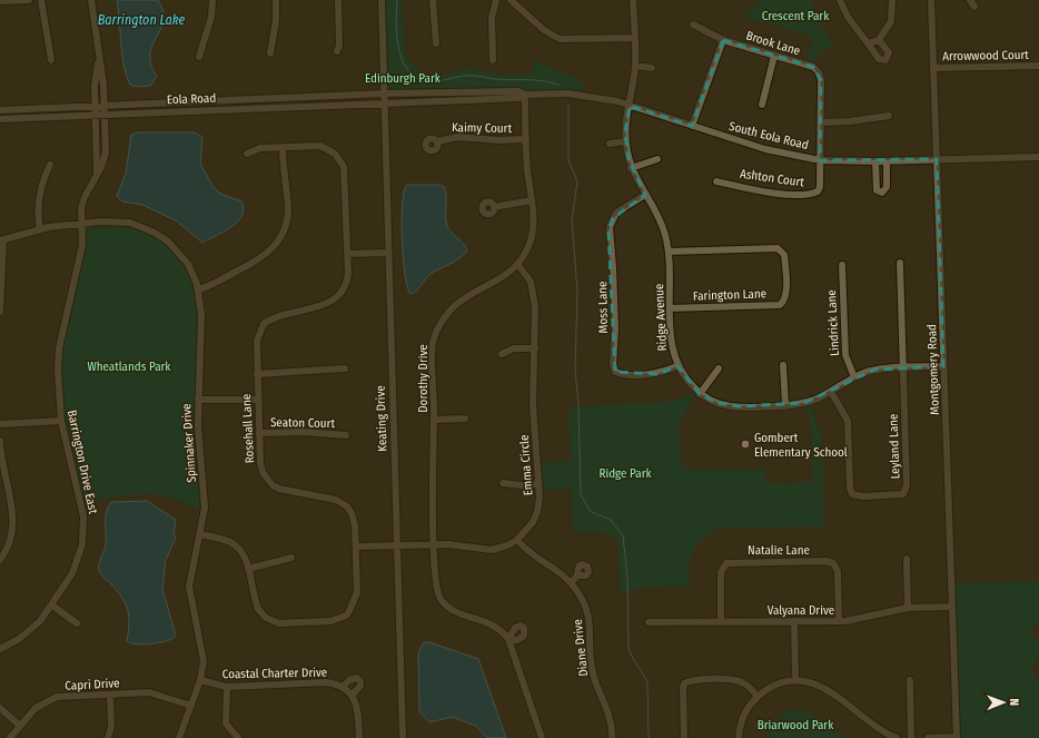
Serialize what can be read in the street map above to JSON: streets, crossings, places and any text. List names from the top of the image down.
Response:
{
  "streets": {
    "street": [
      "Brook Lane",
      "Arrowwood Court",
      "Eola Road",
      "Kaimy Court",
      "South Eola Road",
      "Ashton Court",
      "Farington Lane",
      "Moss Lane",
      "Ridge Avenue",
      "Lindrick Lane",
      "Montgomery Road",
      "Dorothy Drive",
      "Keating Drive",
      "Seaton Court",
      "Rosehall Lane",
      "Spinnaker Drive",
      "Leyland Lane",
      "Barrington Drive East",
      "Emma Circle",
      "Natalie Lane",
      "Valyana Drive",
      "Diane Drive",
      "Coastal Charter Drive",
      "Capri Drive"
    ]
  },
  "crossings": [
    ["Brook Lane", "South Eola Road"],
    ["Brook Lane", "Ashton Court"],
    ["Arrowwood Court", "Montgomery Road"],
    ["Eola Road", "South Eola Road"],
    ["Eola Road", "Keating Drive"],
    ["Eola Road", "Barrington Drive East"],
    ["Kaimy Court", "Dorothy Drive"],
    ["South Eola Road", "Ashton Court"],
    ["South Eola Road", "Ridge Avenue"],
    ["South Eola Road", "Montgomery Road"],
    ["South Eola Road", "Dorothy Drive"],
    ["South Eola Road", "Keating Drive"],
    ["Farington Lane", "Ridge Avenue"],
    ["Moss Lane", "Ridge Avenue"],
    ["Ridge Avenue", "Lindrick Lane"],
    ["Ridge Avenue", "Montgomery Road"],
    ["Ridge Avenue", "Leyland Lane"],
    ["Montgomery Road", "Valyana Drive"],
    ["Dorothy Drive", "Emma Circle"],
    ["Seaton Court", "Rosehall Lane"],
    ["Rosehall Lane", "Spinnaker Drive"],
    ["Spinnaker Drive", "Barrington Drive East"],
    ["Spinnaker Drive", "Coastal Charter Drive"],
    ["Spinnaker Drive", "Capri Drive"],
    ["Emma Circle", "Diane Drive"],
    ["Natalie Lane", "Valyana Drive"]
  ],
  "water": ["Barrington Lake"],
  "parks": [
    "Crescent Park",
    "Edinburgh Park",
    "Wheatlands Park",
    "Ridge Park",
    "Briarwood Park"
  ],
  "places": ["Gombert Elementary School"],
  "north": "right"
}
